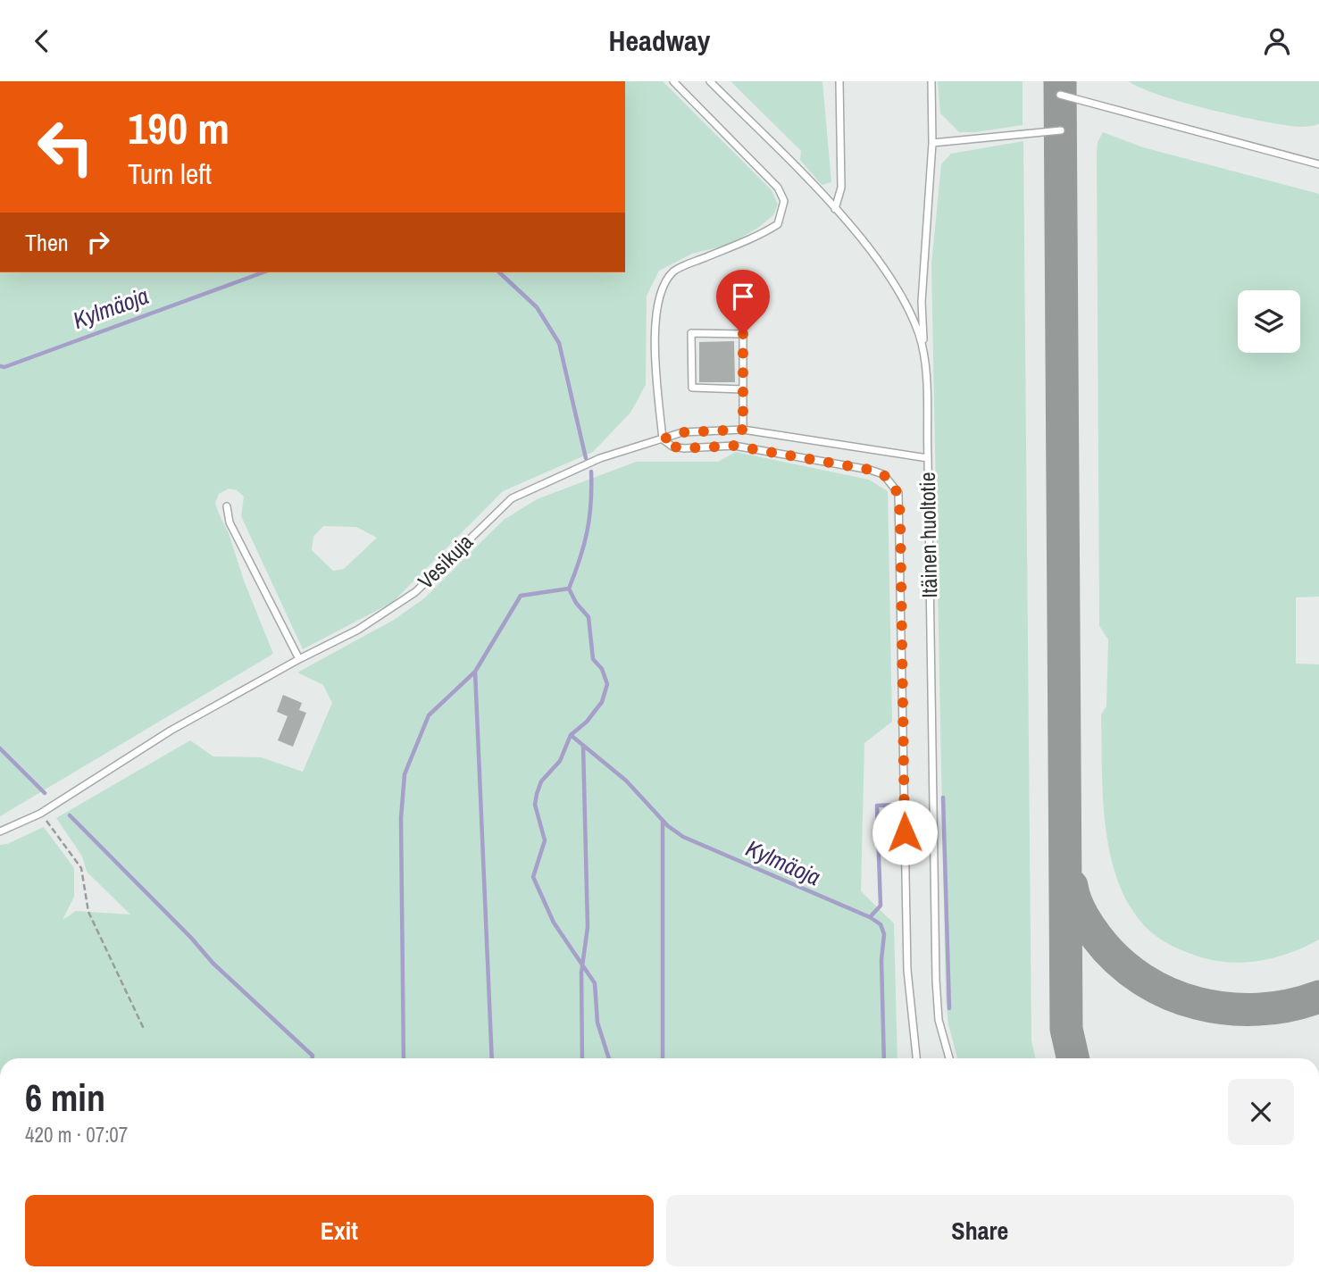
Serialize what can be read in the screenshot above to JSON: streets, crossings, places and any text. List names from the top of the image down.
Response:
{
  "streets": {
    "lane": ["Itäinen huoltotie", "Vesikuja"]
  },
  "crossings": [
    ["Itäinen huoltotie", "Vesikuja"]
  ],
  "water": ["Kylmäoja"],
  "page": {
    "header": "Headway",
    "turn": ["190 m", "Turn left"],
    "then": "Then",
    "heading": ["6 min", "420 m · 07:07"],
    "buttons": ["Exit", "Share"]
  }
}
